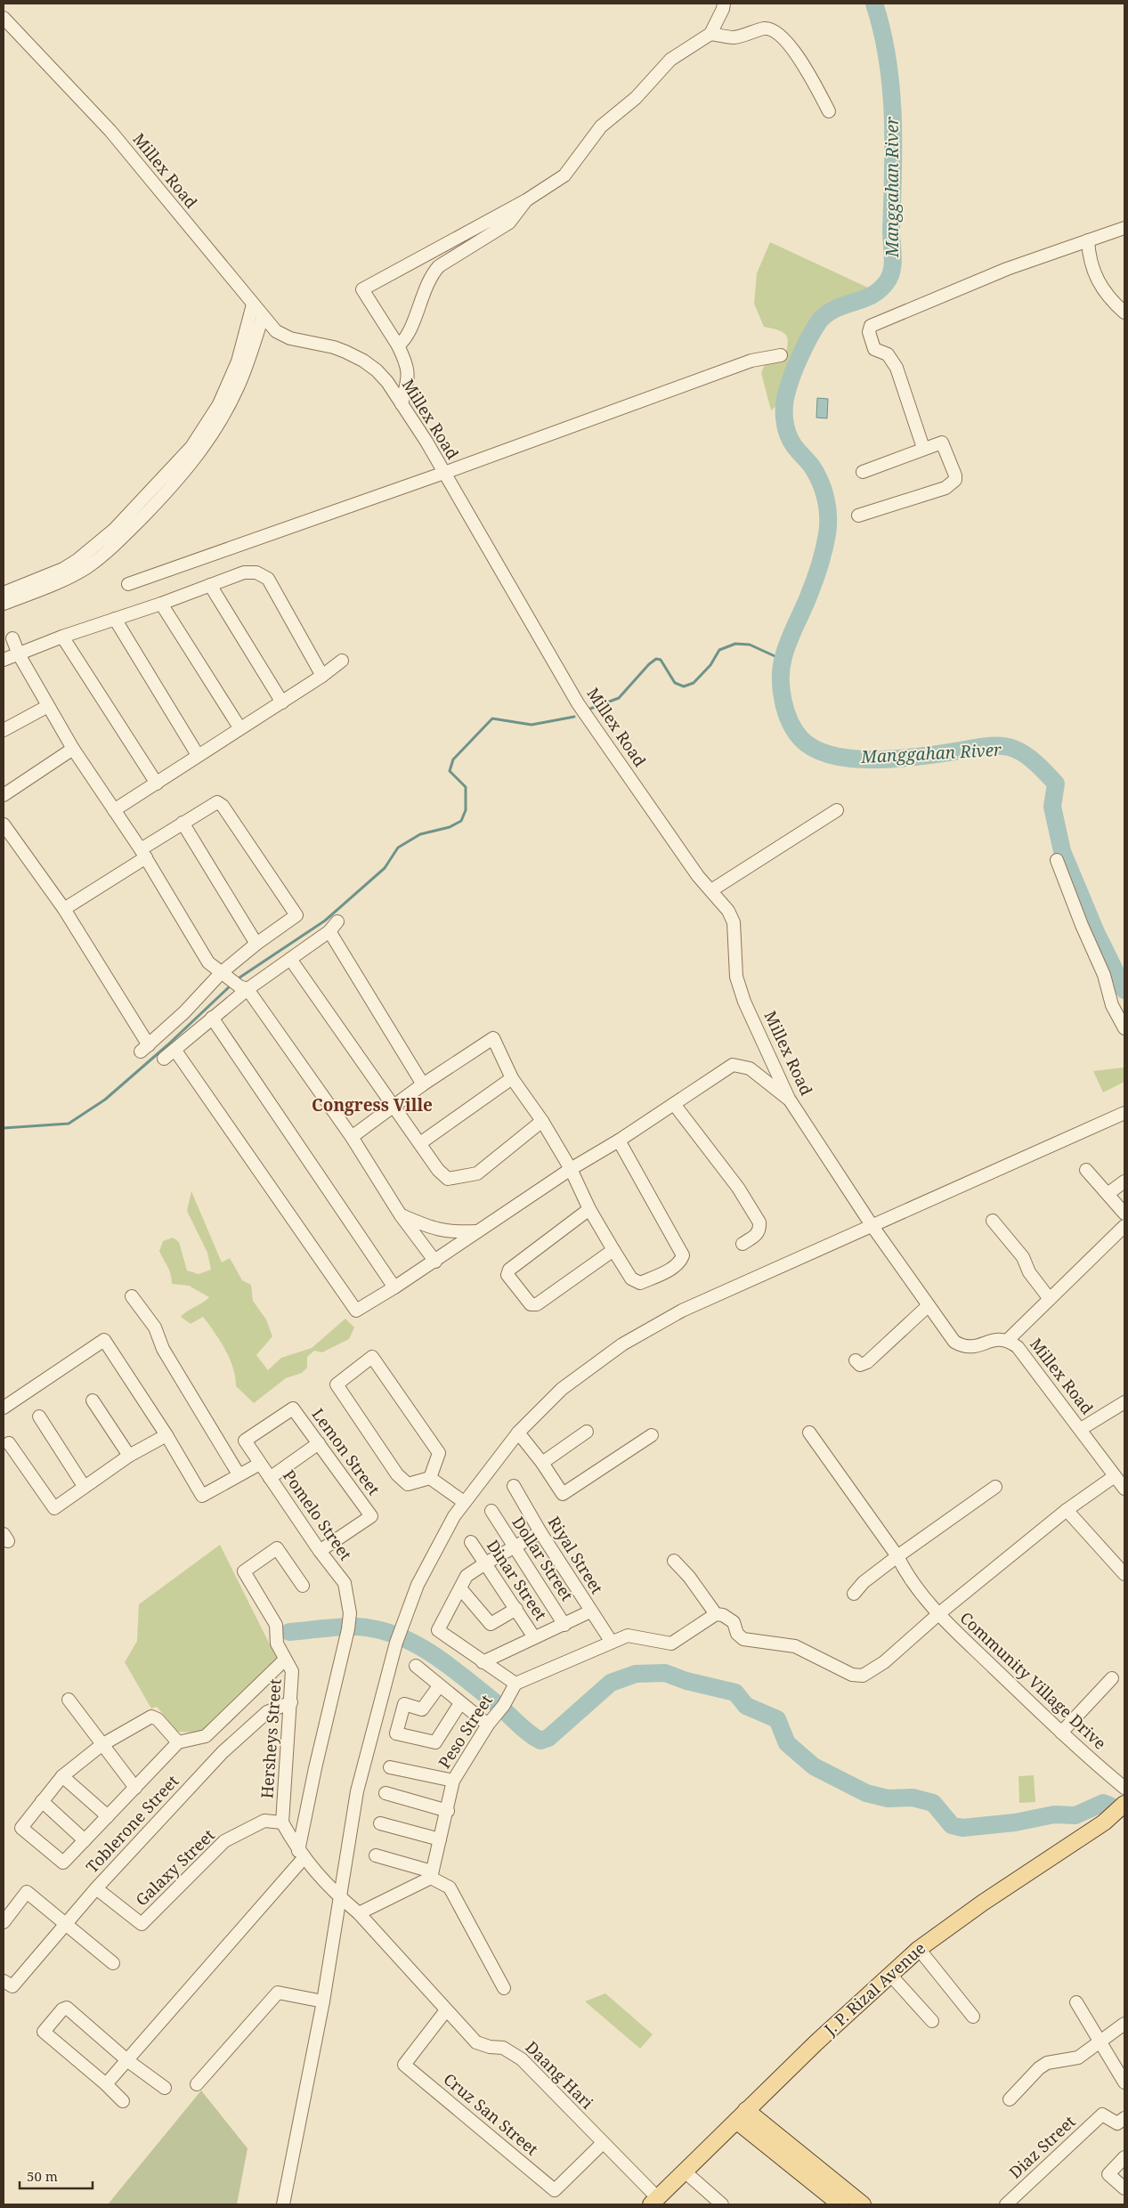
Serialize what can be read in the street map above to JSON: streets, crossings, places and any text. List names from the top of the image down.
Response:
{
  "streets": {
    "main road": ["J. P. Rizal Avenue"],
    "street": [
      "Millex Road",
      "Lemon Street",
      "Pomelo Street",
      "Riyal Street",
      "Dollar Street",
      "Dinar Street",
      "Community Village Drive",
      "Peso Street",
      "Hersheys Street",
      "Toblerone Street",
      "Galaxy Street",
      "Daang Hari",
      "Cruz San Street",
      "Diaz Street"
    ]
  },
  "crossings": [
    ["Lemon Street", "Pomelo Street"],
    ["Pomelo Street", "Daang Hari"],
    ["Hersheys Street", "Toblerone Street"],
    ["Hersheys Street", "Galaxy Street"],
    ["Hersheys Street", "Daang Hari"],
    ["Toblerone Street", "Galaxy Street"],
    ["Galaxy Street", "Daang Hari"],
    ["J. P. Rizal Avenue", "Daang Hari"],
    ["Daang Hari", "Cruz San Street"]
  ],
  "districts": ["Congress Ville"],
  "water": ["Manggahan River"],
  "scale_bar": "50 m"
}
